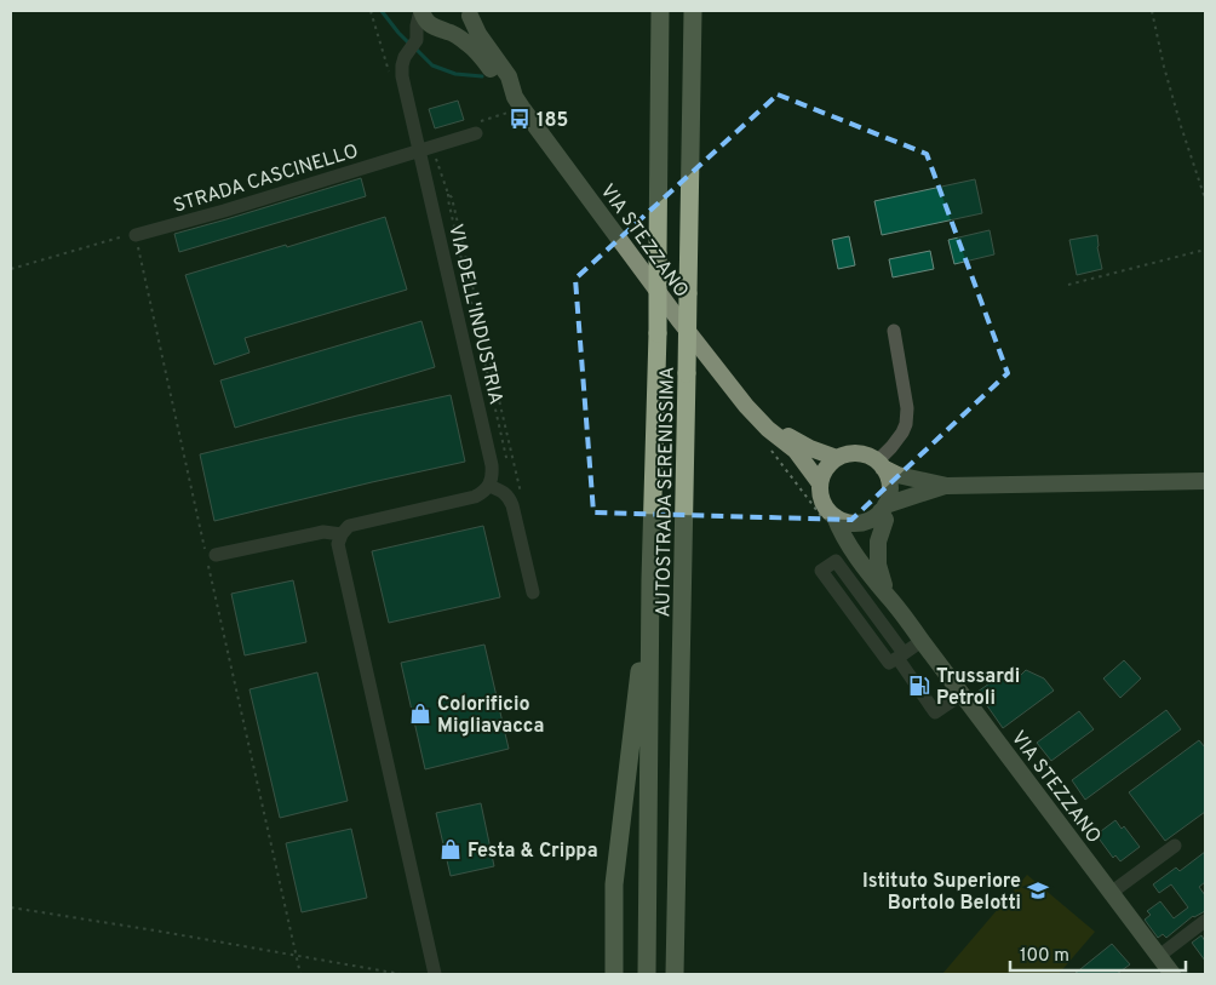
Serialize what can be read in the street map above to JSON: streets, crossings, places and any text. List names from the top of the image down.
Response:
{
  "streets": {
    "highway": ["AUTOSTRADA SERENISSIMA"],
    "main road": ["VIA STEZZANO"],
    "street": ["STRADA CASCINELLO", "VIA DELL'INDUSTRIA"]
  },
  "crossings": [
    ["STRADA CASCINELLO", "VIA DELL'INDUSTRIA"]
  ],
  "places": {
    "bus stop": ["185"],
    "fuel station": ["Trussardi Petroli"],
    "shop": ["Colorificio Migliavacca", "Festa & Crippa"],
    "school or university": ["Istituto Superiore Bortolo Belotti"]
  },
  "scale_bar": "100 m"
}
